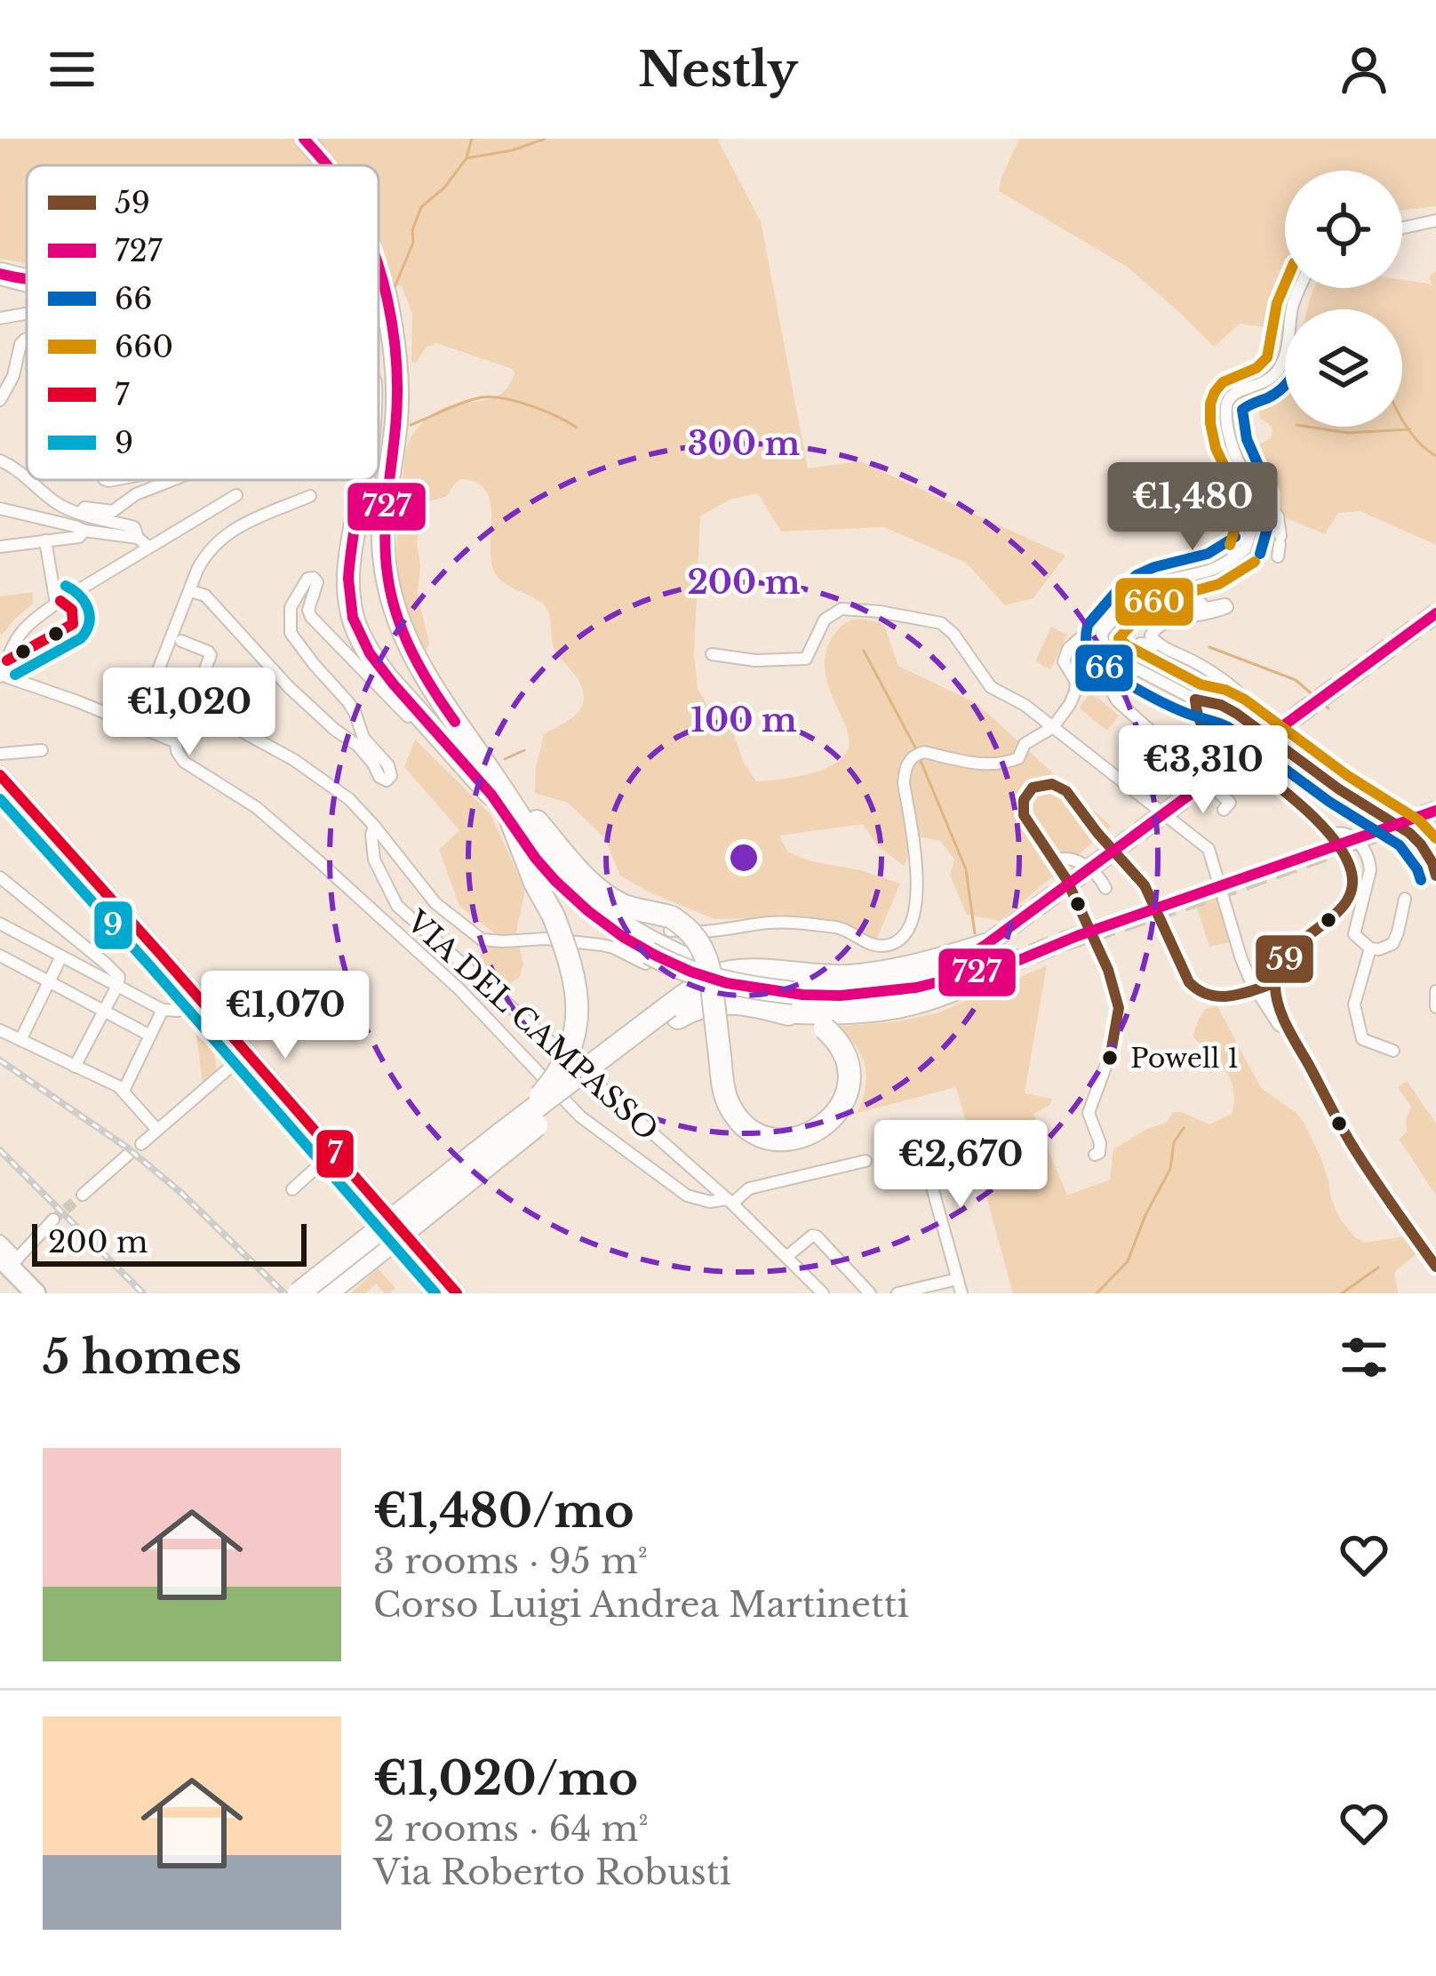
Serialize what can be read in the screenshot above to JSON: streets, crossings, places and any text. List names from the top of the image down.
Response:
{
  "streets": {
    "street": ["VIA DEL CAMPASSO"]
  },
  "places": ["Powell 1"],
  "lines": [
    "transit line 727",
    "transit line 660",
    "transit line 66",
    "transit line 9",
    "transit line 7",
    "transit line 59"
  ],
  "legend": [
    "59",
    "727",
    "66",
    "660",
    "7",
    "9"
  ],
  "scale_bar": "200 m",
  "page": {
    "header": "Nestly",
    "price": [
      "€1,480",
      "€1,020",
      "€3,310",
      "€1,070",
      "€2,670"
    ],
    "scale": "200 m",
    "heading": "5 homes",
    "list": [
      {
        "name": "€1,480/mo",
        "note": "3 rooms · 95 m² · Corso Luigi Andrea Martinetti"
      },
      {
        "name": "€1,020/mo",
        "note": "2 rooms · 64 m² · Via Roberto Robusti"
      }
    ]
  },
  "rings": ["300 m", "200 m", "100 m"]
}
